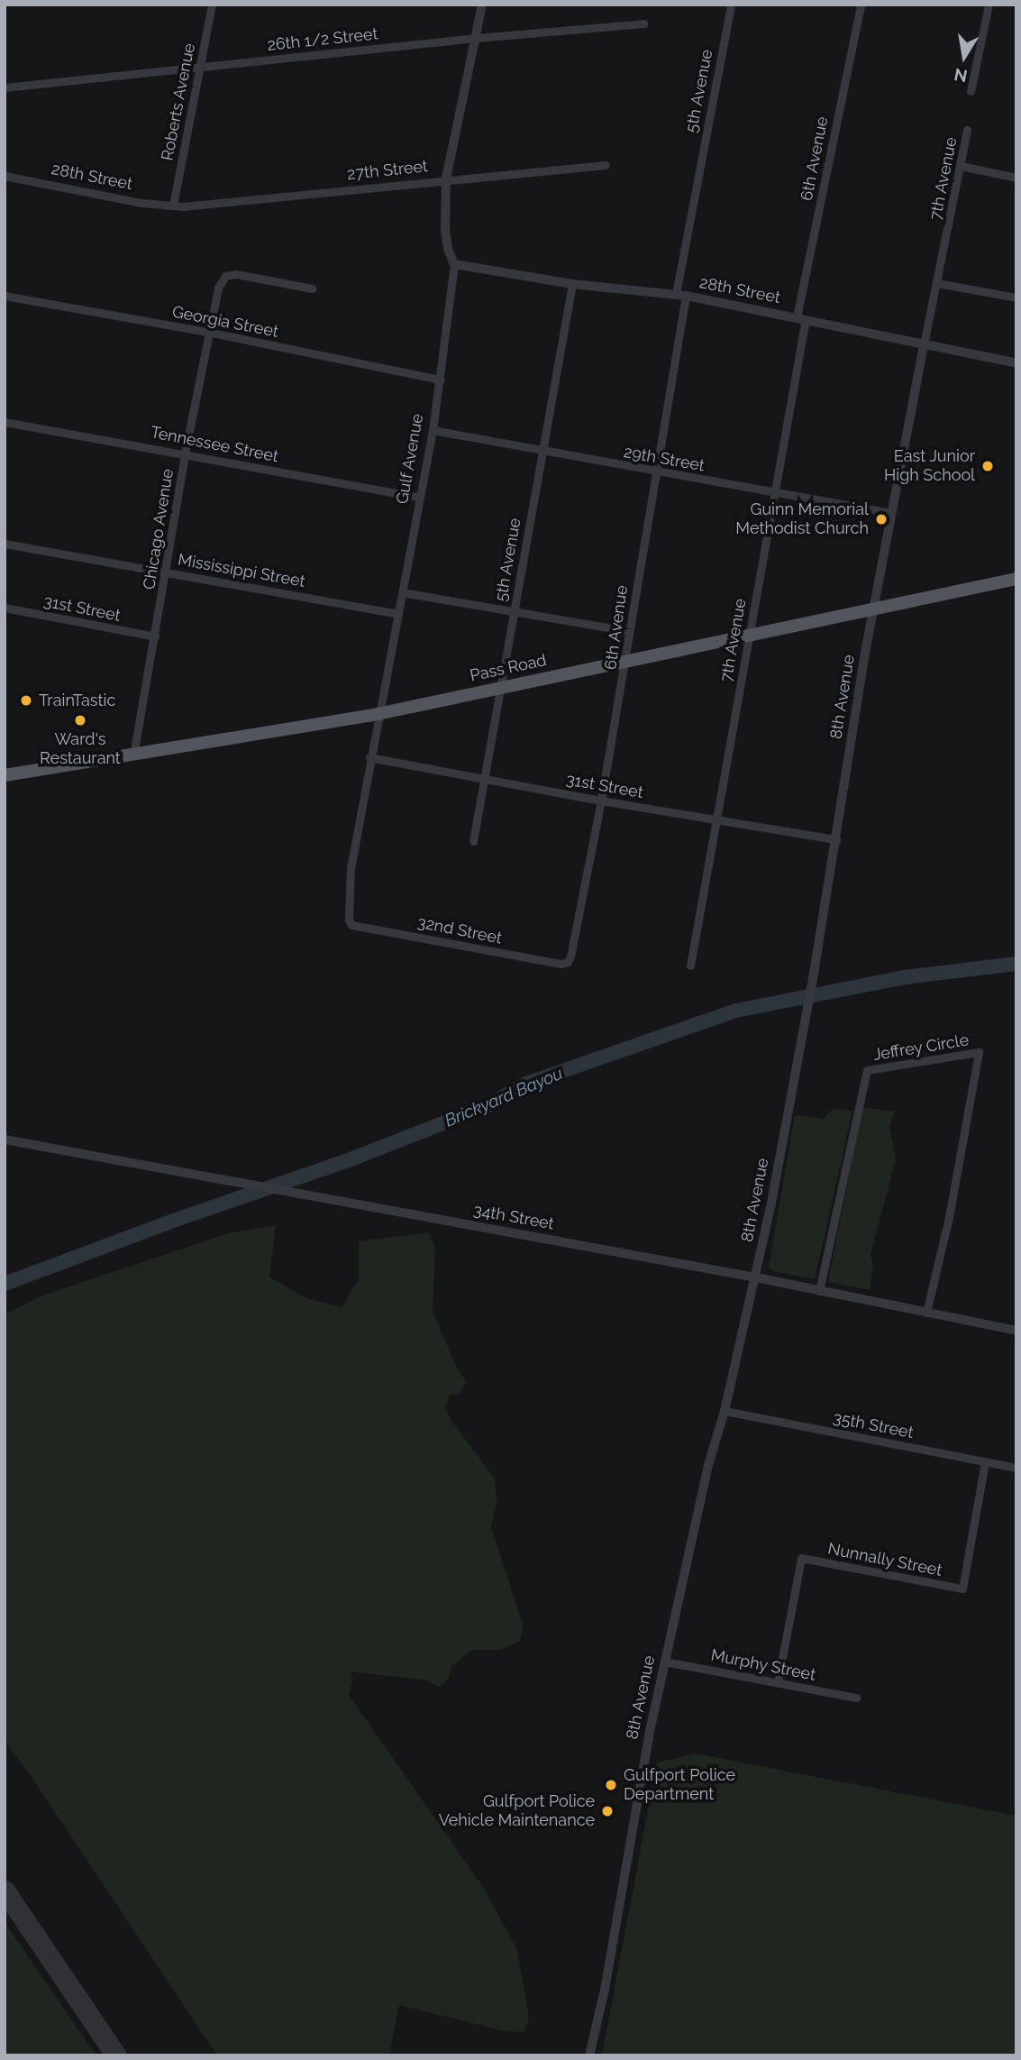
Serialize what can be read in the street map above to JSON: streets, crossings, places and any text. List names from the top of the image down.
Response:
{
  "streets": {
    "main road": ["Pass Road"],
    "street": [
      "26th 1/2 Street",
      "5th Avenue",
      "Roberts Avenue",
      "6th Avenue",
      "27th Street",
      "28th Street",
      "7th Avenue",
      "Georgia Street",
      "Tennessee Street",
      "Gulf Avenue",
      "29th Street",
      "Chicago Avenue",
      "Mississippi Street",
      "31st Street",
      "8th Avenue",
      "32nd Street",
      "Jeffrey Circle",
      "34th Street",
      "35th Street",
      "Nunnally Street",
      "Murphy Street"
    ]
  },
  "crossings": [
    ["26th 1/2 Street", "Roberts Avenue"],
    ["26th 1/2 Street", "Gulf Avenue"],
    ["5th Avenue", "6th Avenue"],
    ["5th Avenue", "28th Street"],
    ["5th Avenue", "29th Street"],
    ["5th Avenue", "31st Street"],
    ["5th Avenue", "Pass Road"],
    ["Roberts Avenue", "27th Street"],
    ["Roberts Avenue", "28th Street"],
    ["6th Avenue", "28th Street"],
    ["6th Avenue", "7th Avenue"],
    ["6th Avenue", "29th Street"],
    ["6th Avenue", "31st Street"],
    ["6th Avenue", "Pass Road"],
    ["6th Avenue", "32nd Street"],
    ["27th Street", "28th Street"],
    ["27th Street", "Gulf Avenue"],
    ["28th Street", "7th Avenue"],
    ["28th Street", "Gulf Avenue"],
    ["28th Street", "8th Avenue"],
    ["7th Avenue", "29th Street"],
    ["7th Avenue", "31st Street"],
    ["7th Avenue", "Pass Road"],
    ["7th Avenue", "8th Avenue"],
    ["Georgia Street", "Gulf Avenue"],
    ["Georgia Street", "Chicago Avenue"],
    ["Tennessee Street", "Gulf Avenue"],
    ["Tennessee Street", "Chicago Avenue"],
    ["Gulf Avenue", "29th Street"],
    ["Gulf Avenue", "Mississippi Street"],
    ["Gulf Avenue", "31st Street"],
    ["Gulf Avenue", "Pass Road"],
    ["Gulf Avenue", "32nd Street"],
    ["29th Street", "8th Avenue"],
    ["Chicago Avenue", "Mississippi Street"],
    ["Chicago Avenue", "31st Street"],
    ["Chicago Avenue", "Pass Road"],
    ["31st Street", "8th Avenue"],
    ["Pass Road", "8th Avenue"],
    ["8th Avenue", "34th Street"],
    ["8th Avenue", "35th Street"],
    ["8th Avenue", "Murphy Street"],
    ["Jeffrey Circle", "34th Street"],
    ["35th Street", "Nunnally Street"],
    ["Nunnally Street", "Murphy Street"]
  ],
  "water": ["Brickyard Bayou"],
  "places": [
    "East Junior High School",
    "Guinn Memorial Methodist Church",
    "TrainTastic",
    "Ward's Restaurant",
    "Gulfport Police Department",
    "Gulfport Police Vehicle Maintenance"
  ],
  "north": "bottom"
}
